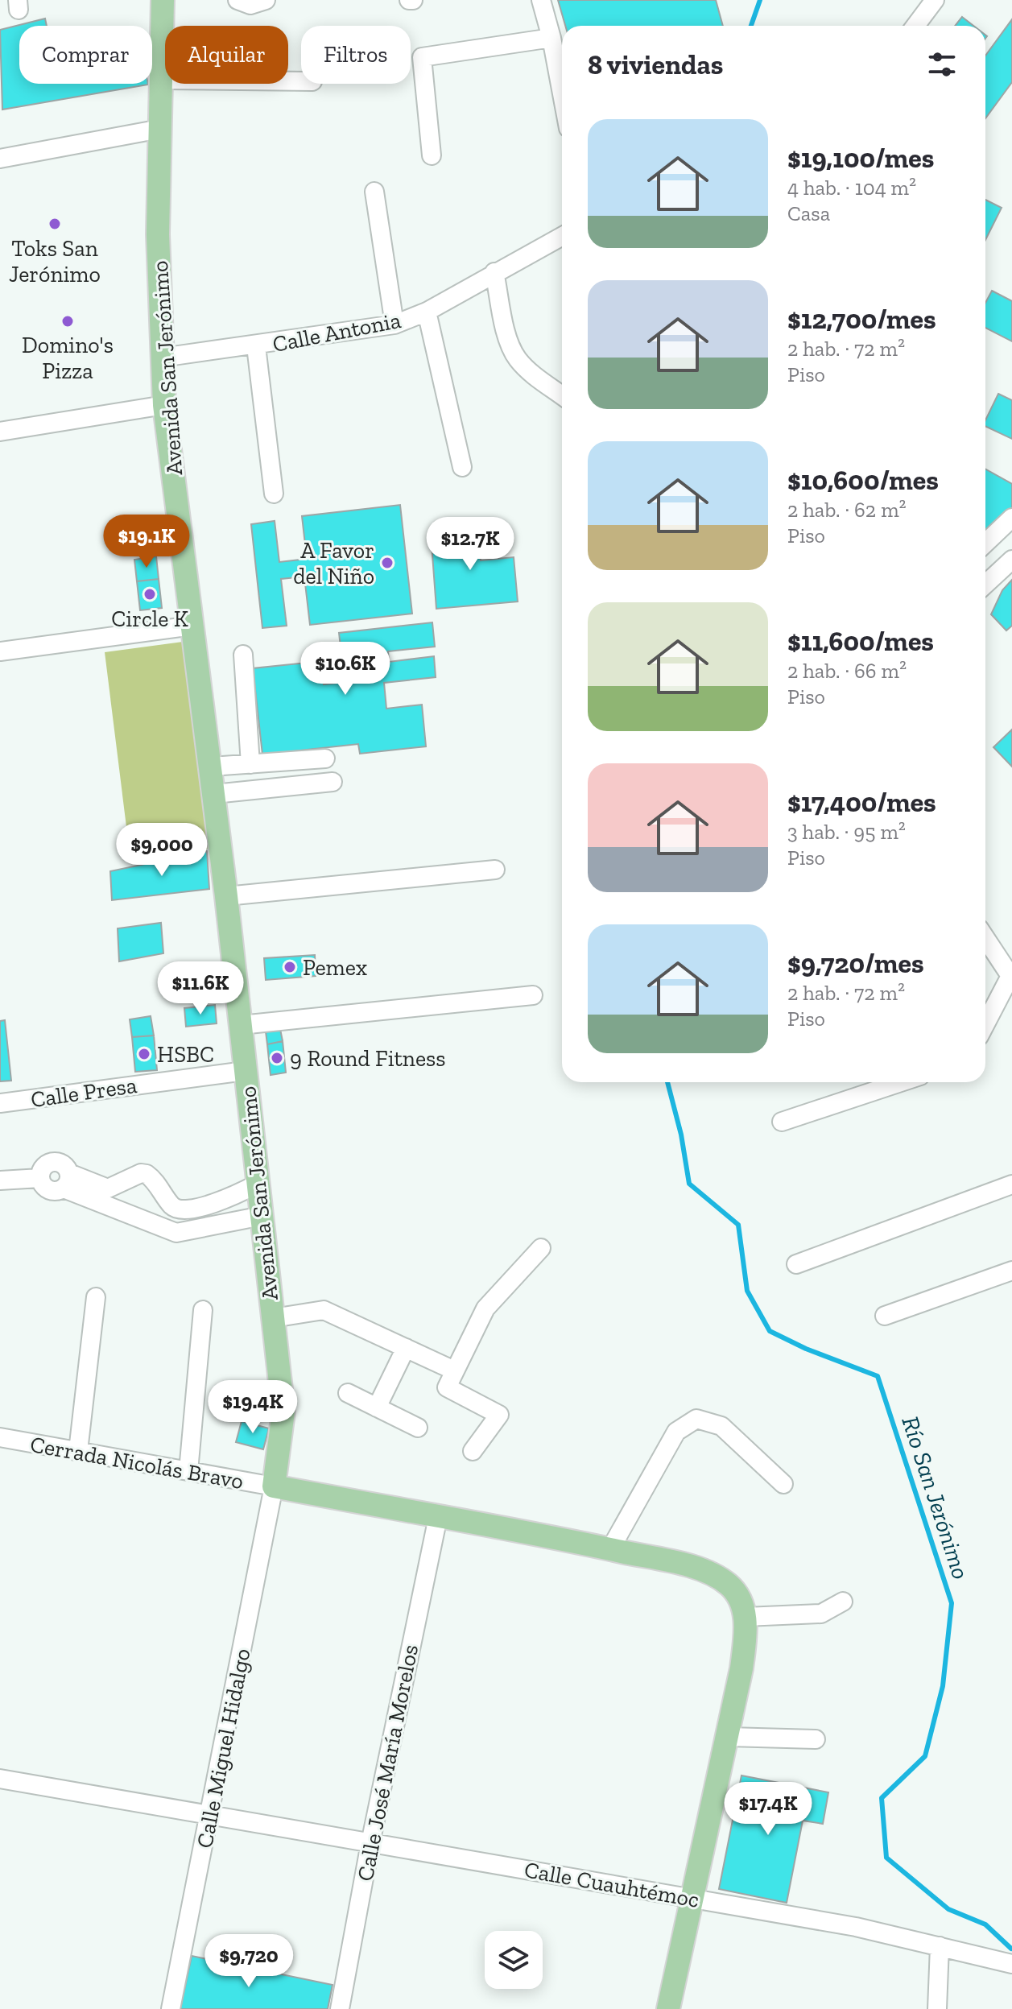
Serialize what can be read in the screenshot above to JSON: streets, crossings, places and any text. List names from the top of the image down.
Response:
{
  "streets": {
    "main road": ["Avenida San Jerónimo"],
    "street": [
      "Calle Antonia",
      "Calle Presa",
      "Cerrada Nicolás Bravo",
      "Calle Miguel Hidalgo",
      "Calle José María Morelos",
      "Calle Cuauhtémoc"
    ]
  },
  "crossings": [
    ["Calle Antonia", "Avenida San Jerónimo"],
    ["Avenida San Jerónimo", "Calle Presa"],
    ["Avenida San Jerónimo", "Cerrada Nicolás Bravo"],
    ["Avenida San Jerónimo", "Calle Miguel Hidalgo"],
    ["Cerrada Nicolás Bravo", "Calle Miguel Hidalgo"],
    ["Calle Miguel Hidalgo", "Calle Cuauhtémoc"],
    ["Calle José María Morelos", "Calle Cuauhtémoc"]
  ],
  "water": ["Río San Jerónimo"],
  "places": [
    "Toks San Jerónimo",
    "Domino's Pizza",
    "A Favor del Niño",
    "Circle K",
    "Pemex",
    "HSBC",
    "9 Round Fitness"
  ],
  "page": {
    "chip": ["Comprar", "Alquilar", "Filtros"],
    "heading": "8 viviendas",
    "list": [
      {
        "name": "$19,100/mes",
        "note": "4 hab. · 104 m² · Casa"
      },
      {
        "name": "$12,700/mes",
        "note": "2 hab. · 72 m² · Piso"
      },
      {
        "name": "$10,600/mes",
        "note": "2 hab. · 62 m² · Piso"
      },
      {
        "name": "$11,600/mes",
        "note": "2 hab. · 66 m² · Piso"
      },
      {
        "name": "$17,400/mes",
        "note": "3 hab. · 95 m² · Piso"
      },
      {
        "name": "$9,720/mes",
        "note": "2 hab. · 72 m² · Piso"
      }
    ],
    "price": [
      "$19.1K",
      "$12.7K",
      "$10.6K",
      "$9,000",
      "$11.6K",
      "$19.4K",
      "$17.4K",
      "$9,720"
    ]
  }
}
